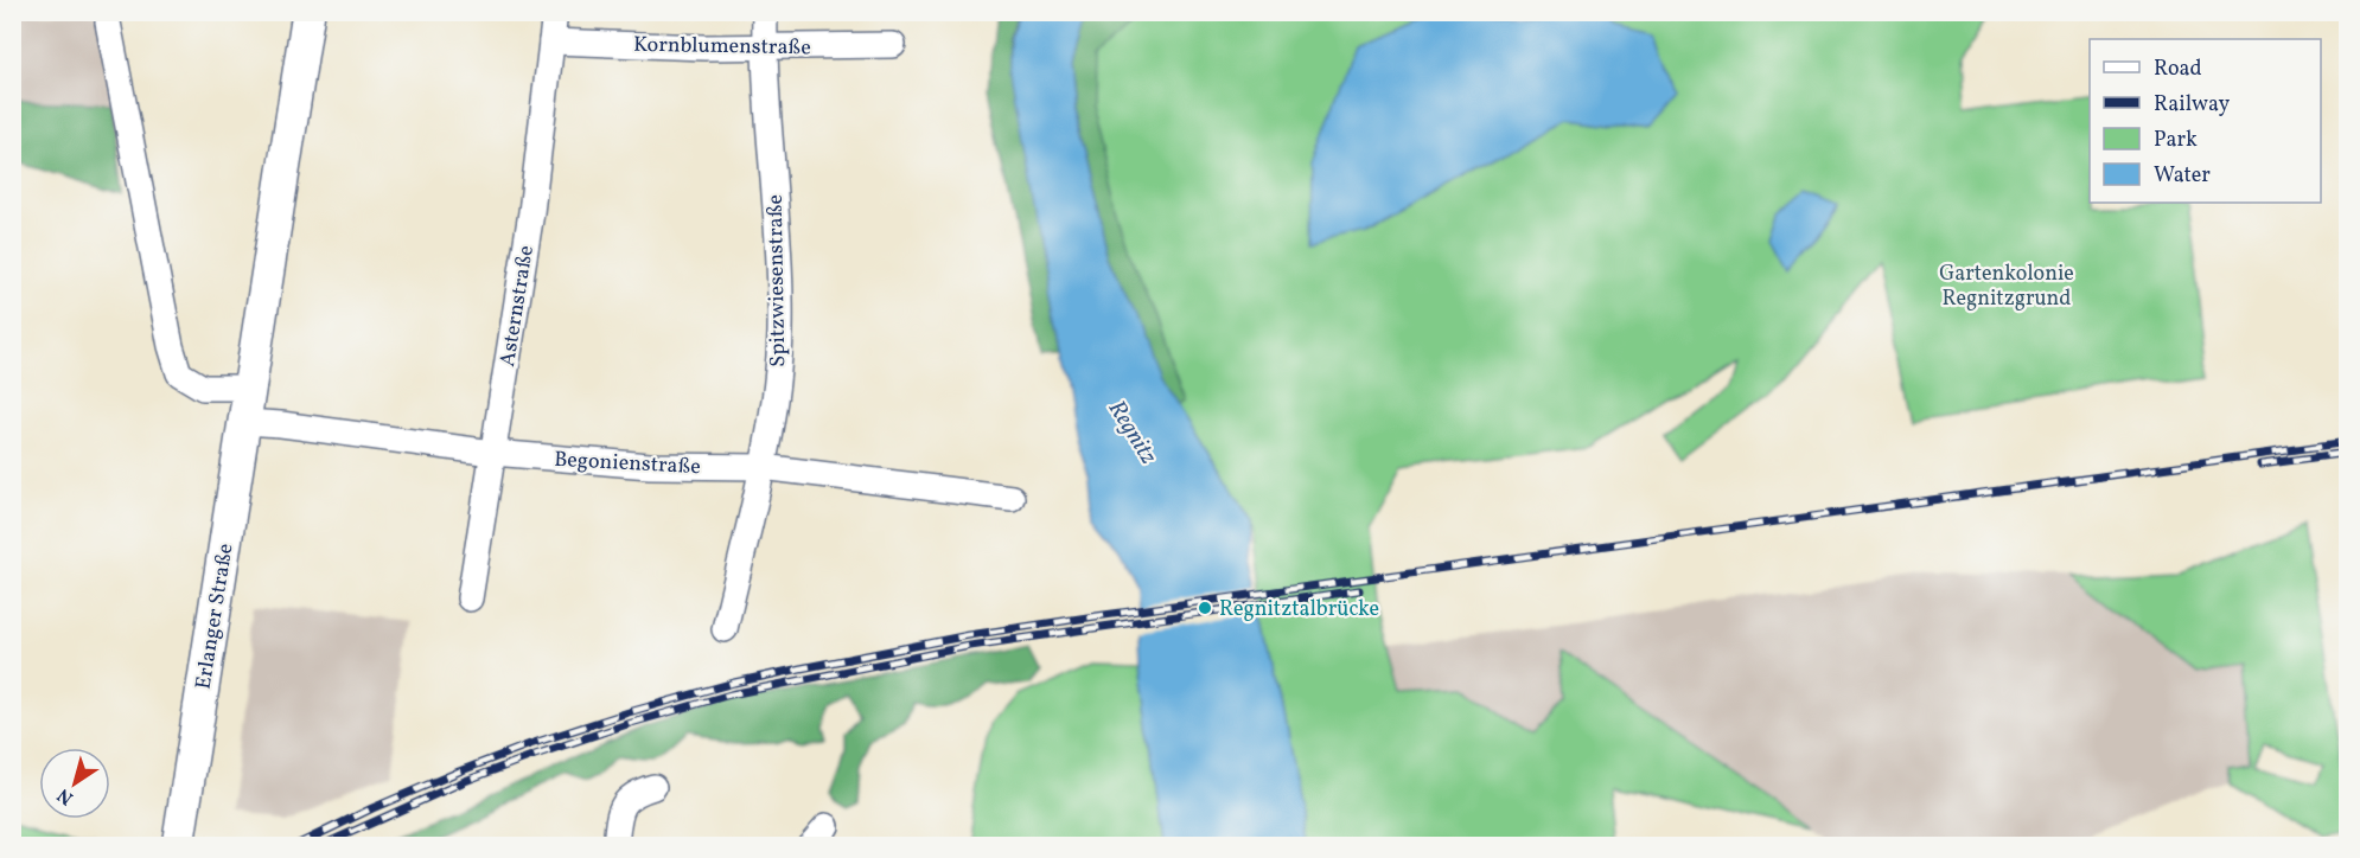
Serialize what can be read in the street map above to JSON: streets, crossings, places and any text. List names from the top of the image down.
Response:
{
  "streets": {
    "main road": ["Erlanger Straße"],
    "street": [
      "Kornblumenstraße",
      "Spitzwiesenstraße",
      "Asternstraße",
      "Begonienstraße"
    ]
  },
  "crossings": [
    ["Kornblumenstraße", "Spitzwiesenstraße"],
    ["Kornblumenstraße", "Asternstraße"],
    ["Spitzwiesenstraße", "Begonienstraße"],
    ["Asternstraße", "Begonienstraße"],
    ["Begonienstraße", "Erlanger Straße"]
  ],
  "water": ["Regnitz"],
  "parks": ["Gartenkolonie Regnitzgrund"],
  "places": ["Regnitztalbrücke"],
  "legend": [
    "Road",
    "Railway",
    "Park",
    "Water"
  ],
  "north": "bottom left"
}
